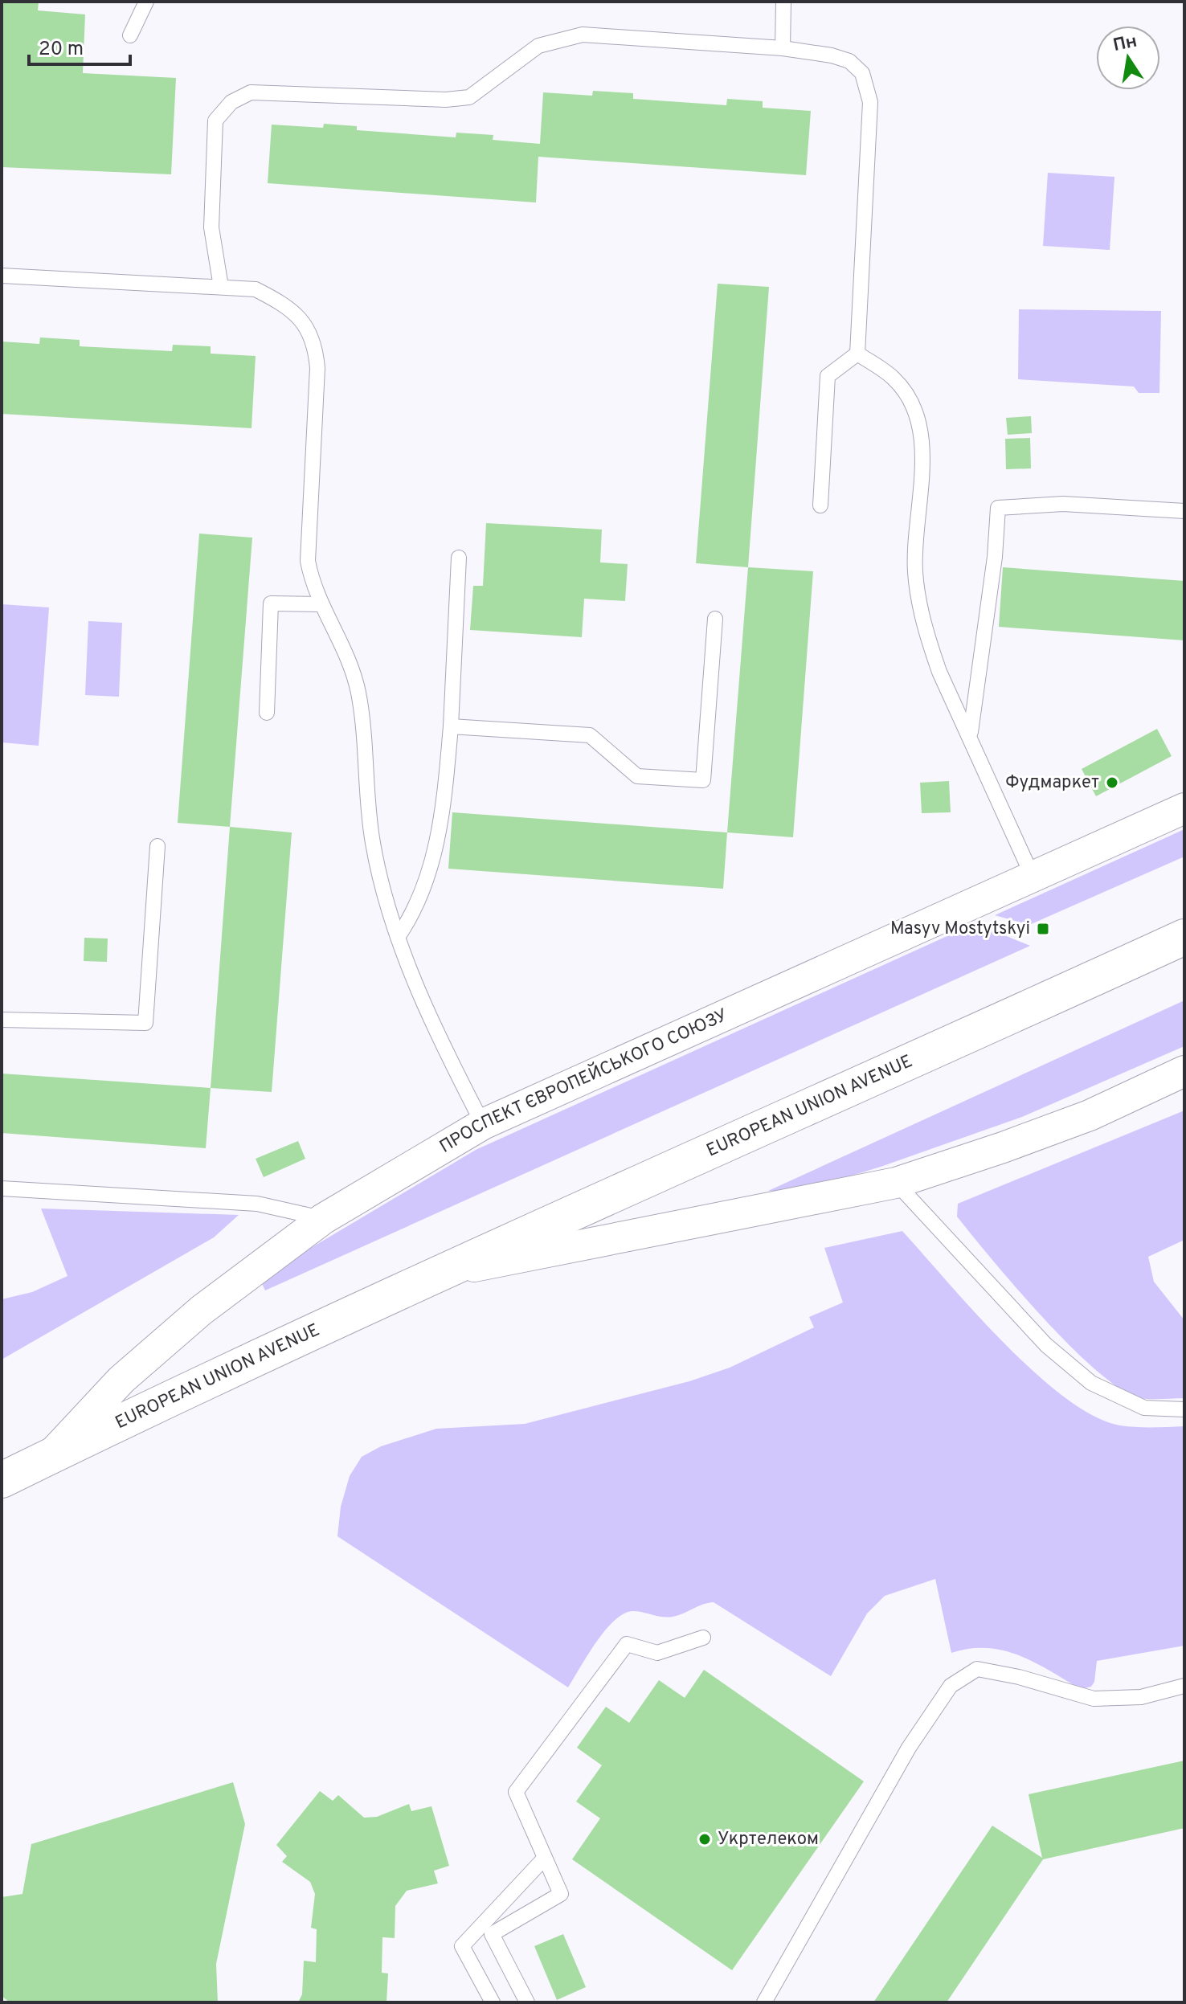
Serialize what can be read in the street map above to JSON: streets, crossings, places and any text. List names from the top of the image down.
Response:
{
  "streets": {
    "main road": ["EUROPEAN UNION AVENUE"],
    "street": ["ПРОСПЕКТ ЄВРОПЕЙСЬКОГО СОЮЗУ"]
  },
  "crossings": [
    ["ПРОСПЕКТ ЄВРОПЕЙСЬКОГО СОЮЗУ", "EUROPEAN UNION AVENUE"]
  ],
  "places": {
    "other": ["Фудмаркет", "Укртелеком"],
    "transit": ["Masyv Mostytskyi"]
  },
  "scale_bar": "20 m",
  "north": "top"
}
